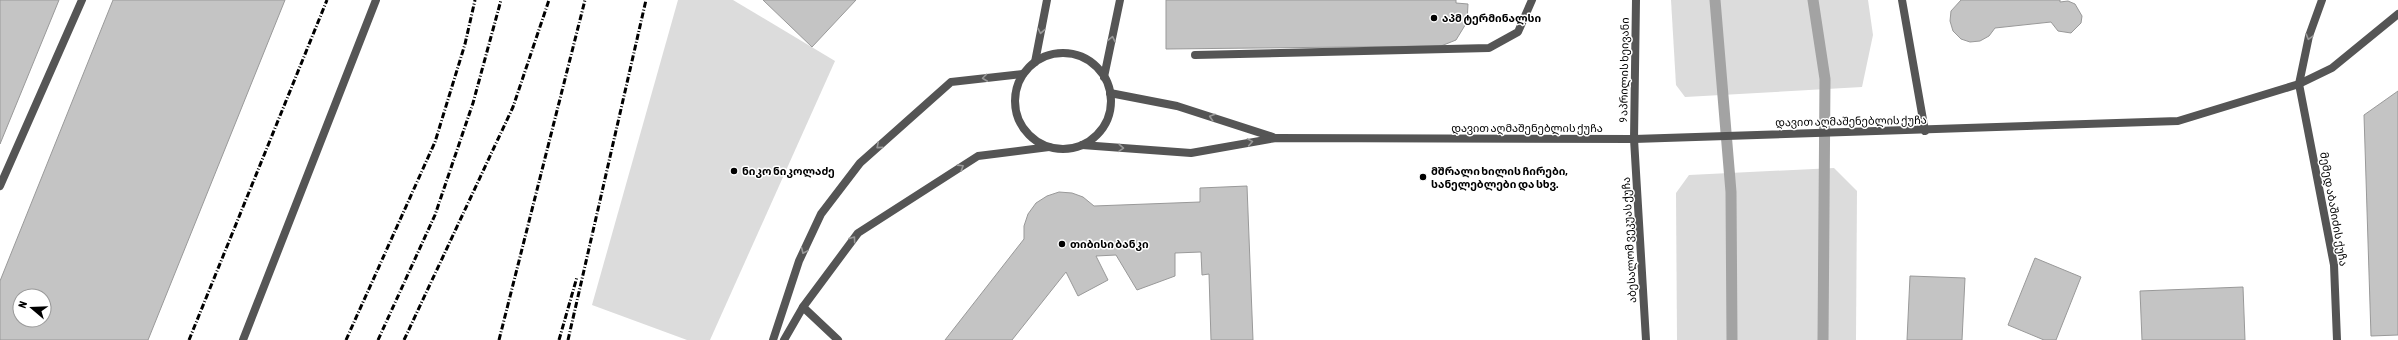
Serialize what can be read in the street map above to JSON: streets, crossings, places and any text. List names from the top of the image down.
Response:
{
  "streets": {
    "street": [
      "9 აპრილის ხეივანი",
      "დავით აღმაშენებლის ქუჩა",
      "მემედ აბაშიძის ქუჩა",
      "აბესალომ ვეკუას ქუჩა"
    ]
  },
  "crossings": [
    ["9 აპრილის ხეივანი", "დავით აღმაშენებლის ქუჩა"],
    ["9 აპრილის ხეივანი", "აბესალომ ვეკუას ქუჩა"],
    ["დავით აღმაშენებლის ქუჩა", "მემედ აბაშიძის ქუჩა"],
    ["დავით აღმაშენებლის ქუჩა", "აბესალომ ვეკუას ქუჩა"]
  ],
  "places": [
    "აპმ ტერმინალსი",
    "ნიკო ნიკოლაძე",
    "მშრალი ხილის ჩირები, სანელებლები და სხვ.",
    "თიბისი ბანკი"
  ],
  "north": "left"
}
